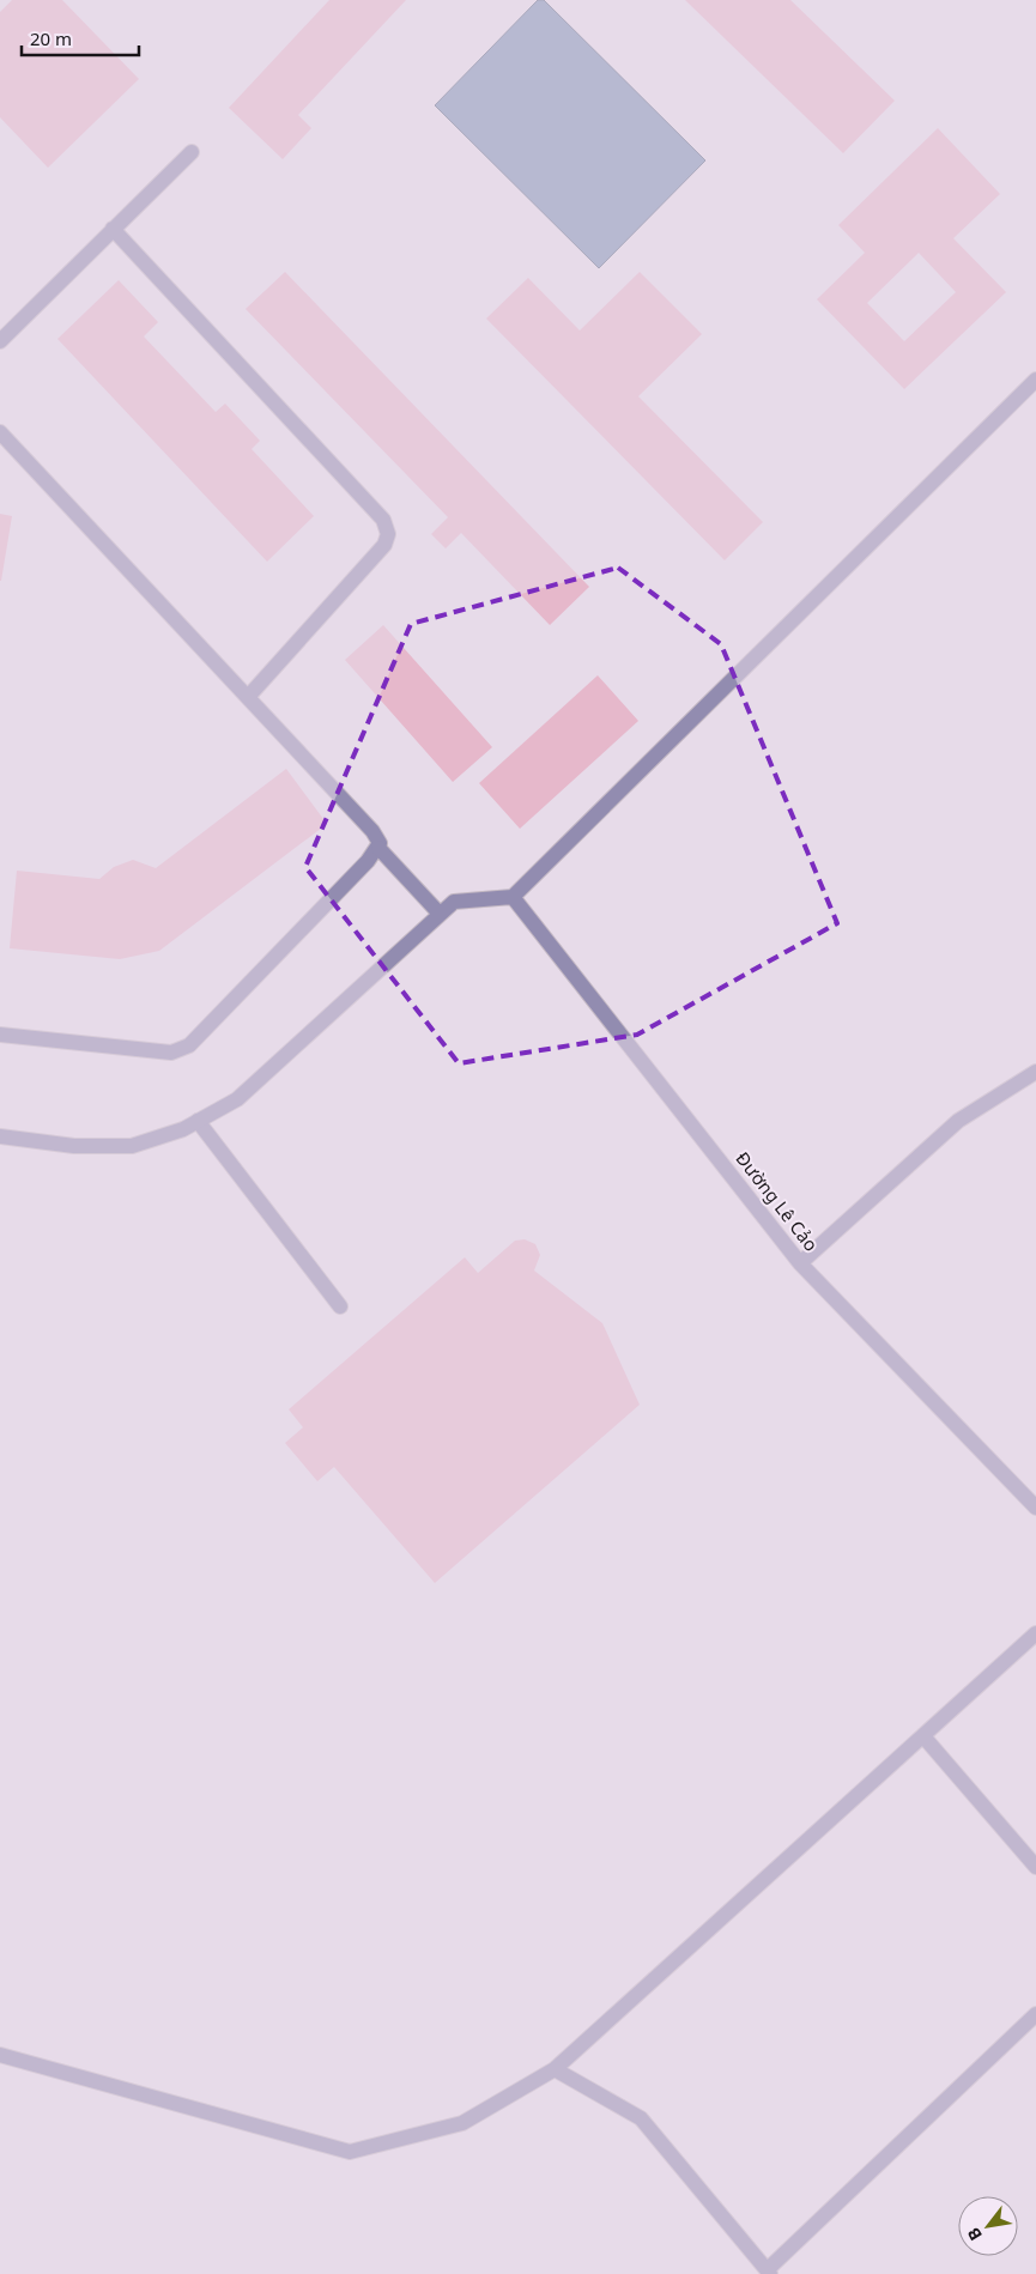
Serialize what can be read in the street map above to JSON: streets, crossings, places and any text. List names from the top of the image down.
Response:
{
  "streets": {
    "street": ["Đường Lê Cảo"]
  },
  "scale_bar": "20 m",
  "north": "bottom left"
}
